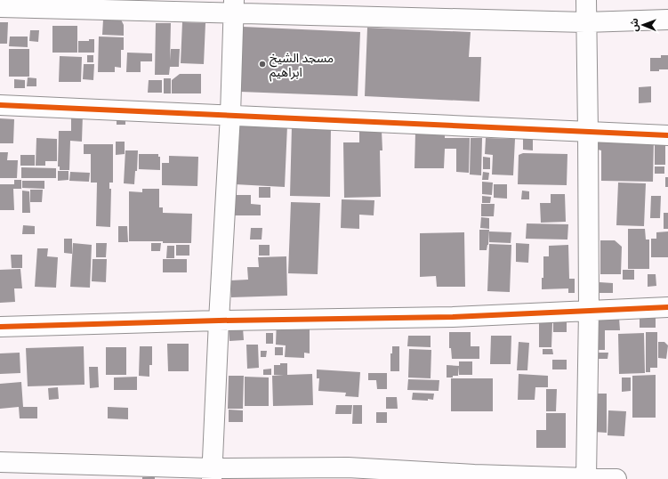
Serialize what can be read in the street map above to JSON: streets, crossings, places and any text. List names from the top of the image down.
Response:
{
  "places": ["مسجد الشيخ ابراهيم"],
  "north": "left"
}
